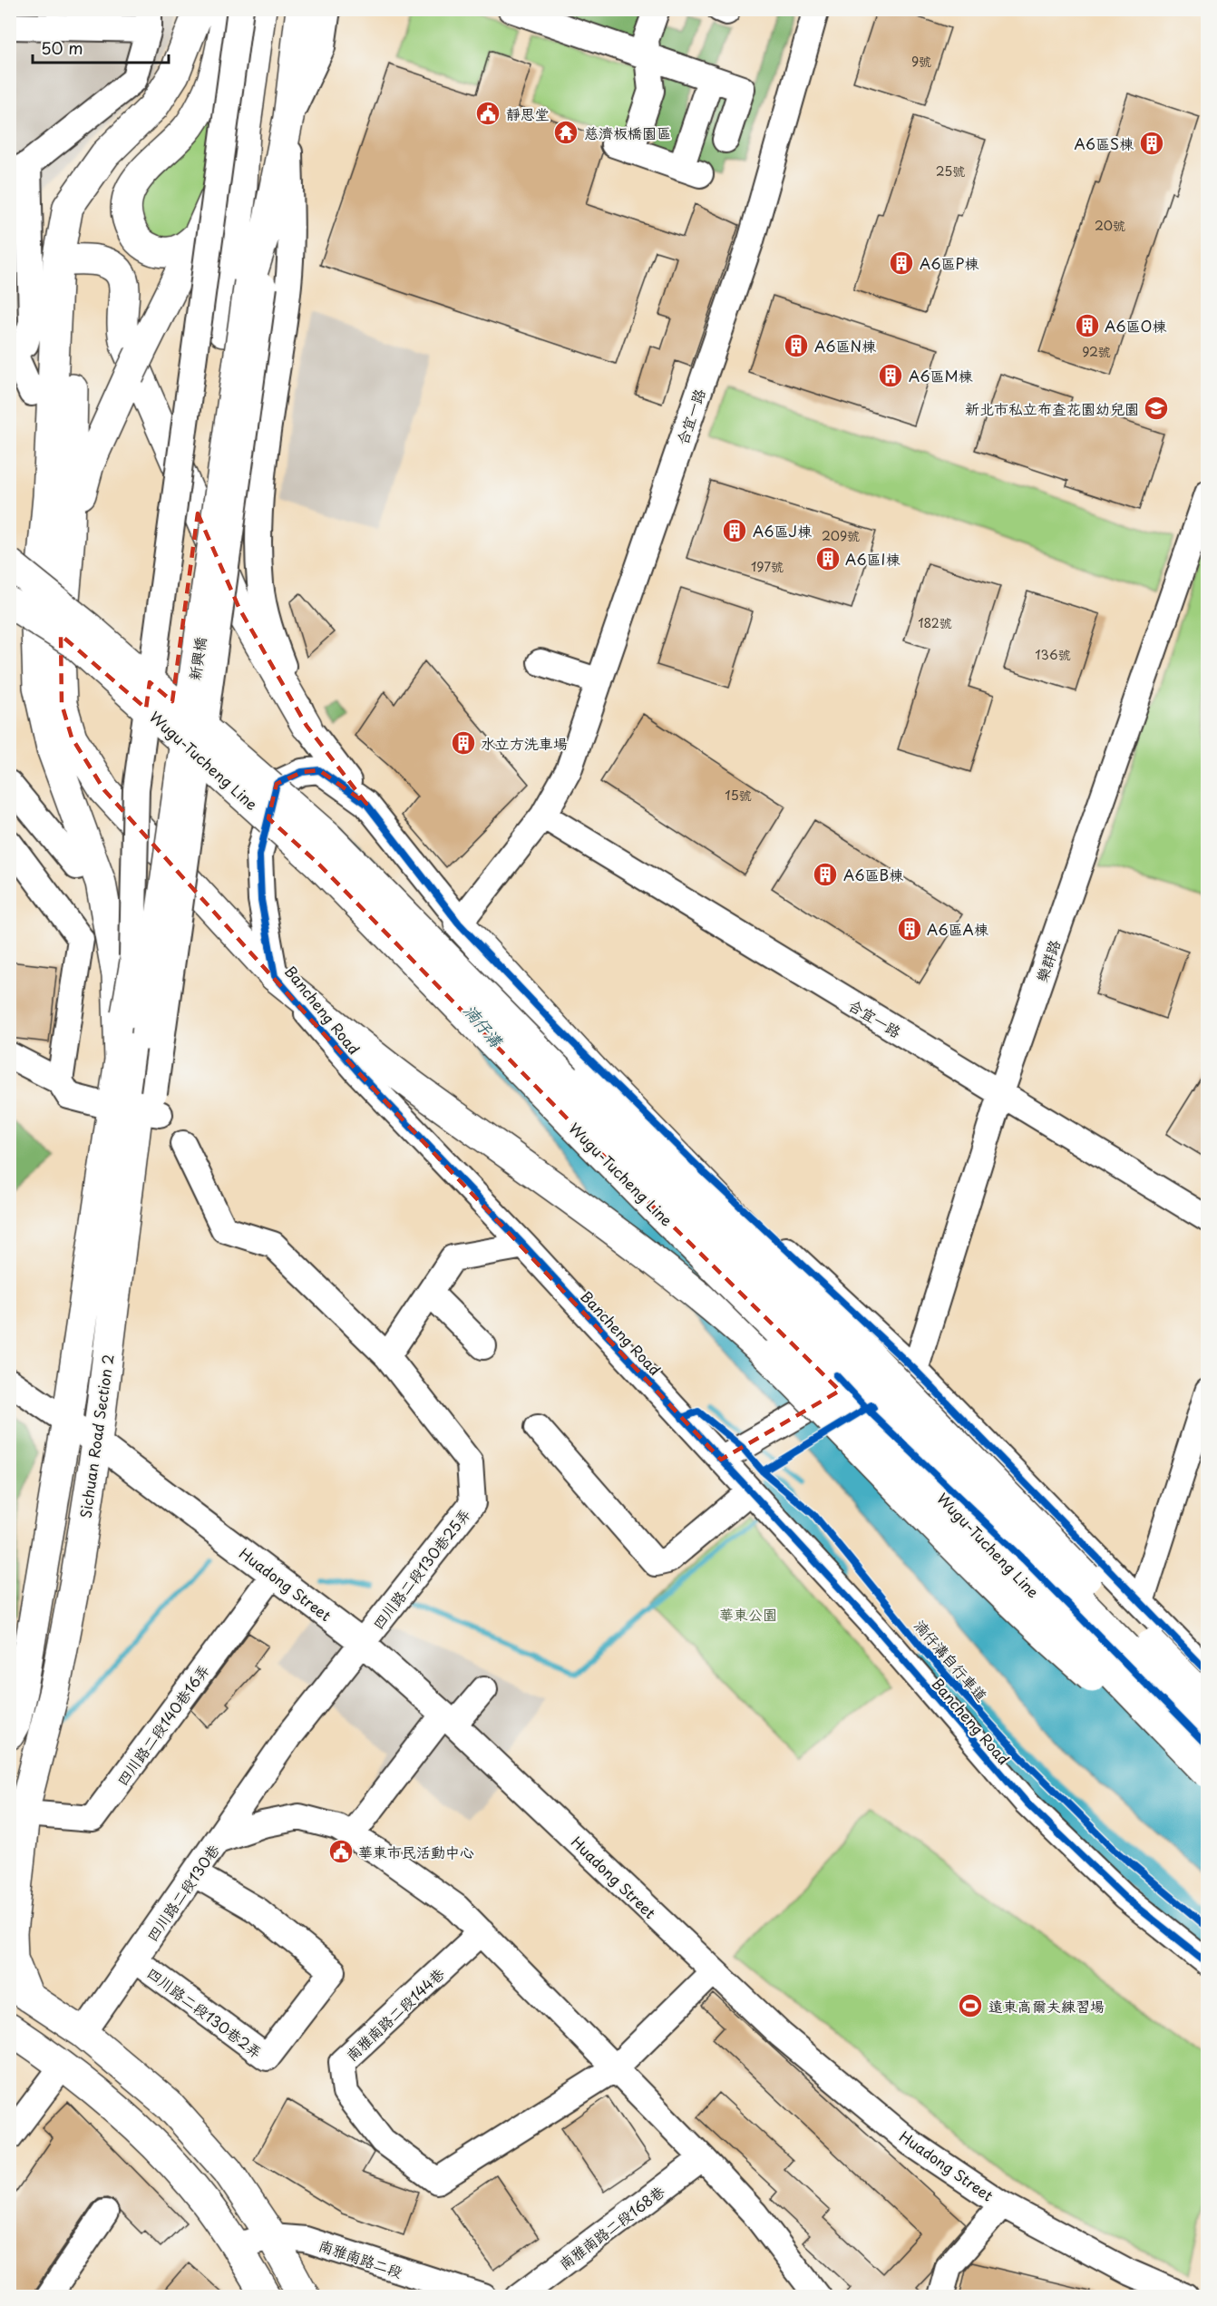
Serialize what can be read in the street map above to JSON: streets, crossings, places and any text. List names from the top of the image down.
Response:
{
  "streets": {
    "main road": ["新興橋", "Wugu-Tucheng Line", "Sichuan Road Section 2"],
    "street": [
      "合宜一路",
      "樂群路",
      "Bancheng Road",
      "四川路二段130巷25弄",
      "Huadong Street",
      "四川路二段140巷16弄",
      "四川路二段130巷",
      "四川路二段130巷2弄",
      "南雅南路二段144巷",
      "南雅南路二段168巷",
      "南雅南路二段"
    ],
    "cycle path": ["湳仔溝自行車道"]
  },
  "crossings": [
    ["合宜一路", "樂群路"],
    ["合宜一路", "Bancheng Road"],
    ["新興橋", "Sichuan Road Section 2"],
    ["樂群路", "Bancheng Road"],
    ["Sichuan Road Section 2", "Huadong Street"],
    ["Sichuan Road Section 2", "四川路二段140巷16弄"],
    ["四川路二段130巷25弄", "Huadong Street"],
    ["四川路二段130巷25弄", "四川路二段130巷"],
    ["Huadong Street", "四川路二段140巷16弄"],
    ["Huadong Street", "南雅南路二段144巷"],
    ["四川路二段130巷", "四川路二段130巷2弄"],
    ["四川路二段130巷", "南雅南路二段144巷"]
  ],
  "water": ["湳仔溝"],
  "parks": ["華東公園"],
  "places": {
    "public building": ["靜思堂", "華東市民活動中心"],
    "temple": ["慈濟板橋園區"],
    "building": [
      "A6區S棟",
      "A6區P棟",
      "A6區O棟",
      "A6區N棟",
      "A6區M棟",
      "A6區J棟",
      "A6區I棟",
      "水立方洗車場",
      "A6區B棟",
      "A6區A棟"
    ],
    "school or university": ["新北市私立布查花園幼兒園"],
    "sports": ["遠東高爾夫練習場"]
  },
  "house_numbers": [
    "9號",
    "25號",
    "20號",
    "92號",
    "209號",
    "197號",
    "182號",
    "136號",
    "15號"
  ],
  "scale_bar": "50 m"
}
